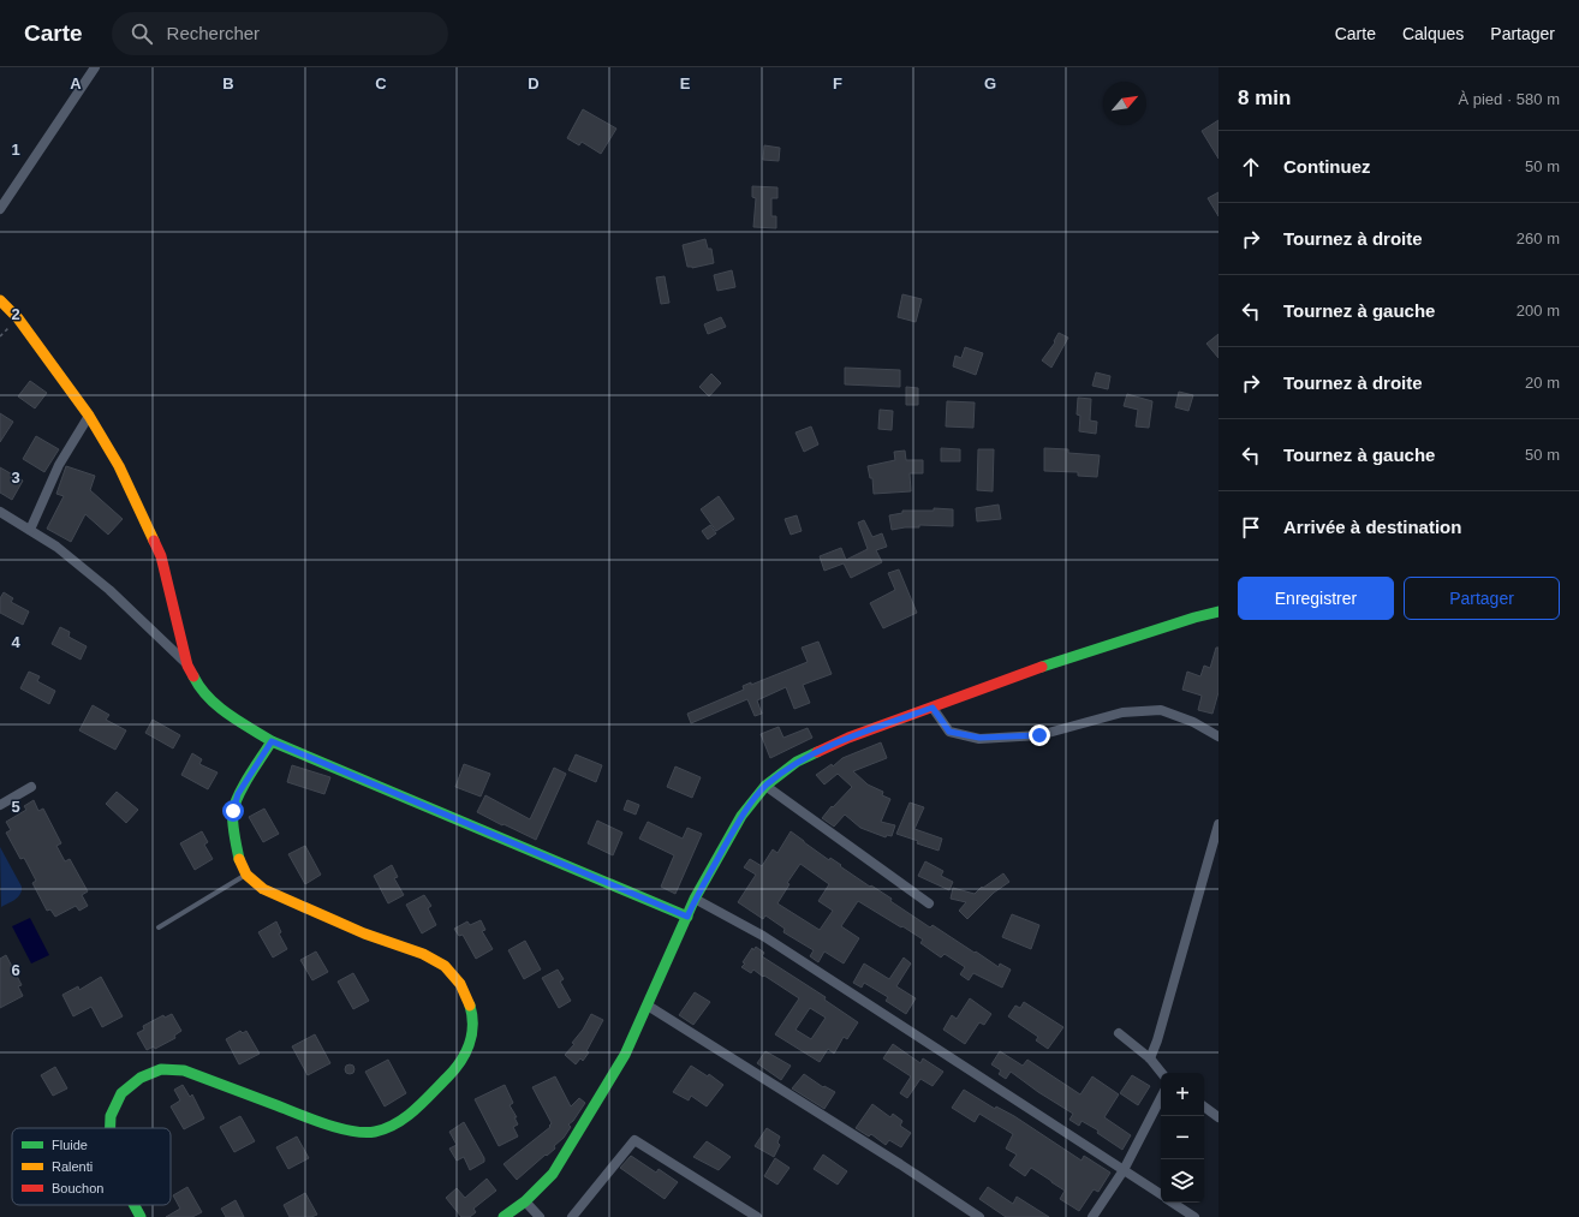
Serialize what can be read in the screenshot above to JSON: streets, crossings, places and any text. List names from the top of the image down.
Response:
{
  "legend": ["Fluide", "Ralenti", "Bouchon"],
  "north": "top right",
  "page": {
    "header": "Carte",
    "search": "Rechercher",
    "nav": ["Carte", "Calques", "Partager"],
    "heading": ["8 min", "À pied · 580 m"],
    "list": [
      ["Continuez", "50 m"],
      ["Tournez à droite", "260 m"],
      ["Tournez à gauche", "200 m"],
      ["Tournez à droite", "20 m"],
      ["Tournez à gauche", "50 m"],
      "Arrivée à destination"
    ],
    "buttons": ["Enregistrer", "Partager"],
    "map_buttons": ["+", "−"]
  },
  "grid": {
    "columns": [
      "A",
      "B",
      "C",
      "D",
      "E",
      "F",
      "G"
    ],
    "rows": [
      "1",
      "2",
      "3",
      "4",
      "5",
      "6"
    ]
  }
}
